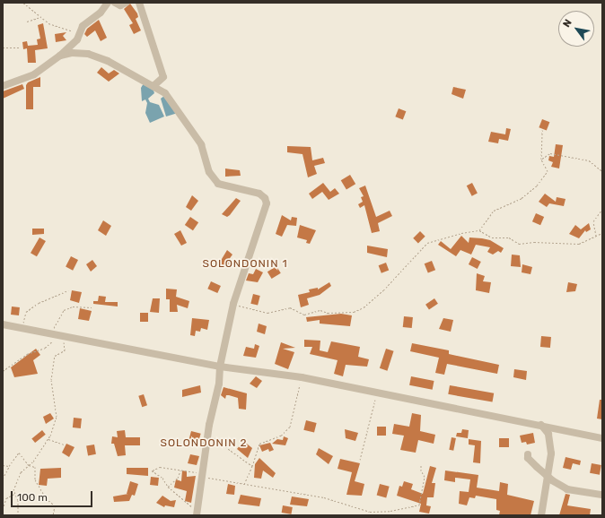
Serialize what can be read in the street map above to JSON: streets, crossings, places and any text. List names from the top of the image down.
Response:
{
  "districts": ["SOLONDONIN 1", "SOLONDONIN 2"],
  "scale_bar": "100 m",
  "north": "top left"
}
